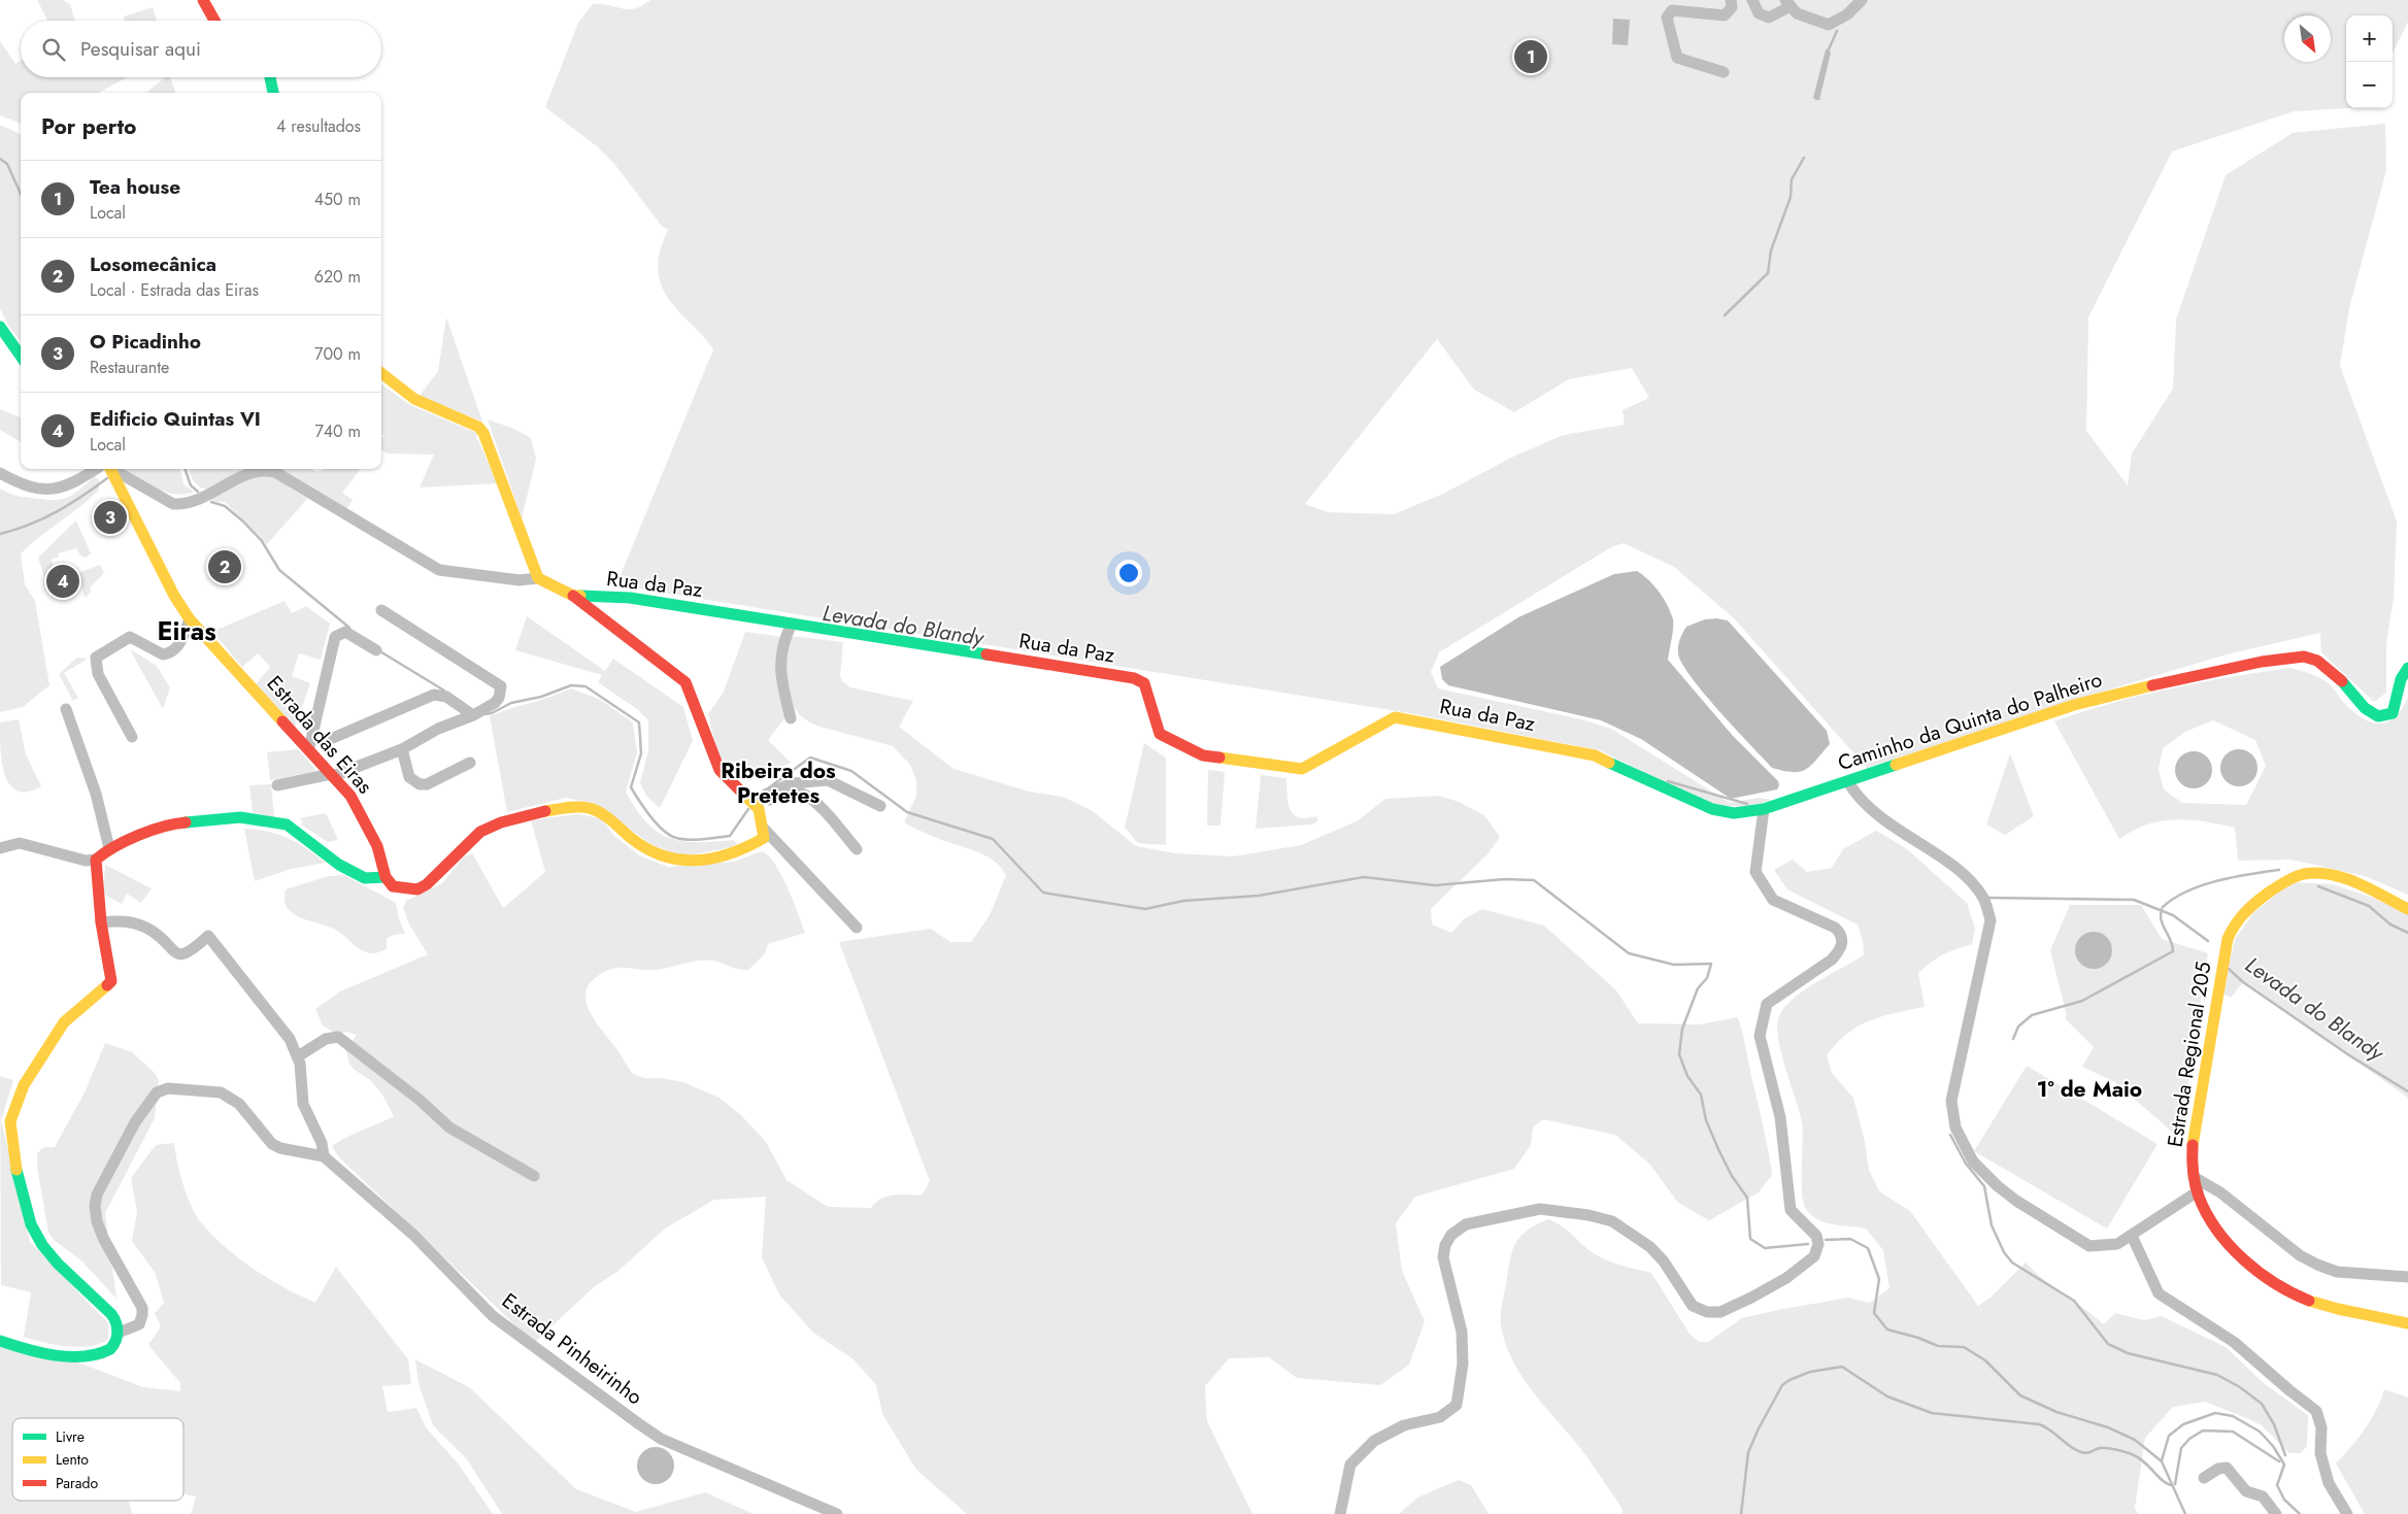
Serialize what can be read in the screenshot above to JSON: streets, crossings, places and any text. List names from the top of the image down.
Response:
{
  "streets": {
    "street": [
      "Rua da Paz",
      "Caminho da Quinta do Palheiro",
      "Estrada das Eiras",
      "Estrada Regional 205",
      "Estrada Pinheirinho"
    ]
  },
  "crossings": [
    ["Rua da Paz", "Caminho da Quinta do Palheiro"]
  ],
  "districts": ["Eiras", "Ribeira dos Pretetes", "1º de Maio"],
  "water": ["Levada do Blandy"],
  "legend": ["Livre", "Lento", "Parado"],
  "north": "bottom right",
  "page": {
    "map_buttons": ["+", "−"],
    "search": "Pesquisar aqui",
    "pins": [
      "1",
      "3",
      "2",
      "4"
    ],
    "heading": ["Por perto", "4 resultados"],
    "list": [
      {
        "mark": "1",
        "name": "Tea house",
        "note": "Local",
        "value": "450 m"
      },
      {
        "mark": "2",
        "name": "Losomecânica",
        "note": "Local · Estrada das Eiras",
        "value": "620 m"
      },
      {
        "mark": "3",
        "name": "O Picadinho",
        "note": "Restaurante",
        "value": "700 m"
      },
      {
        "mark": "4",
        "name": "Edificio Quintas VI",
        "note": "Local",
        "value": "740 m"
      }
    ]
  }
}
